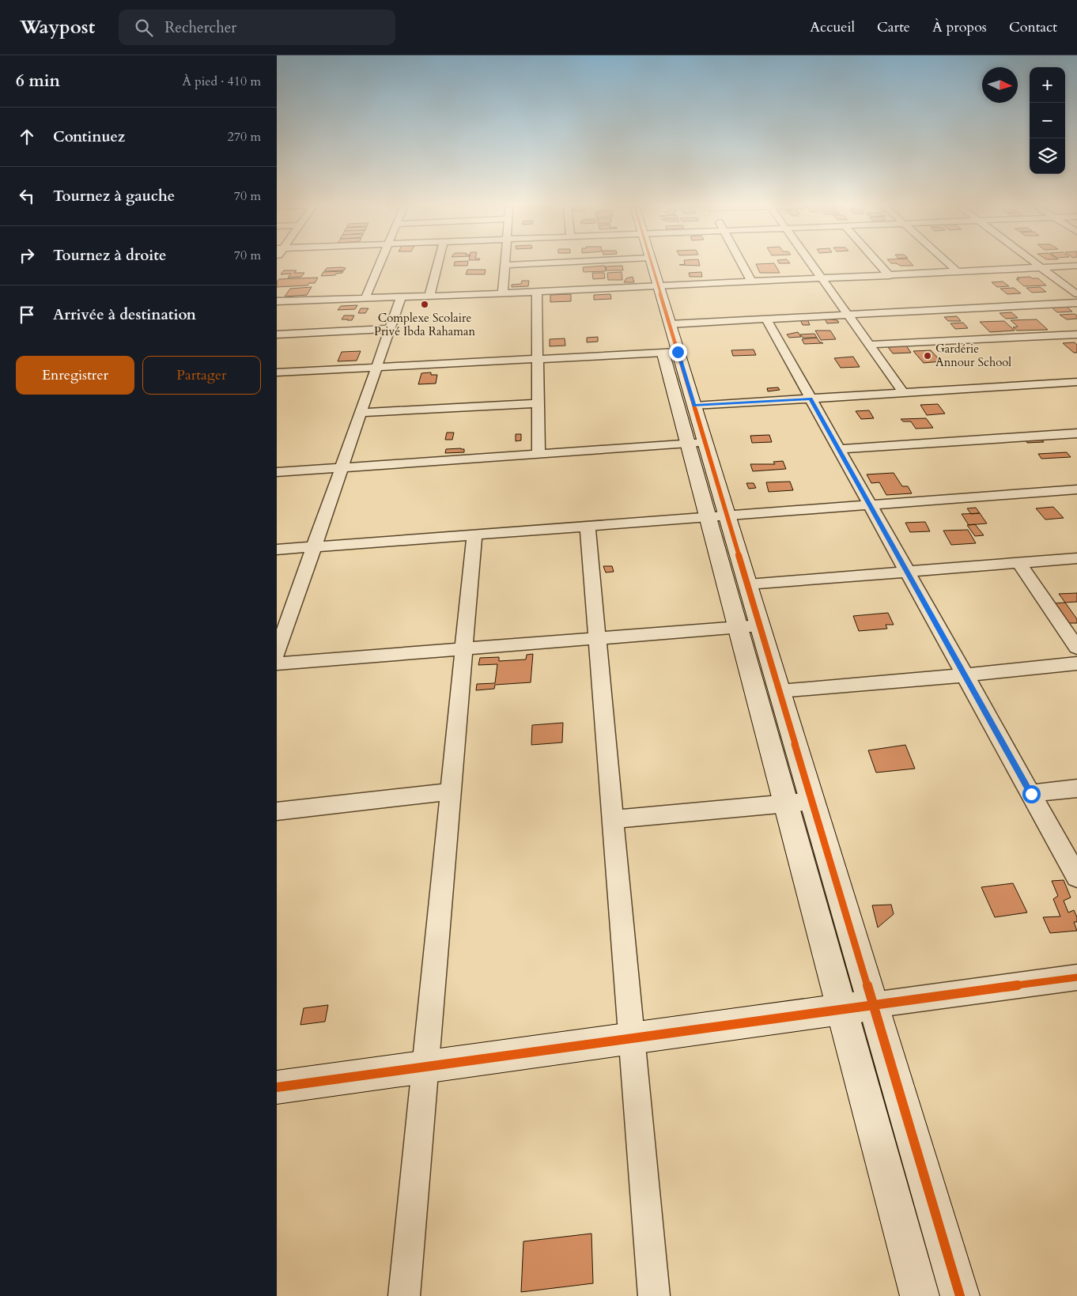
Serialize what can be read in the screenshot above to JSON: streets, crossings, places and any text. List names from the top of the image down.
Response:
{
  "places": ["Complexe Scolaire Privé Ibda Rahaman", "Gardérie Annour School"],
  "north": "right",
  "page": {
    "header": "Waypost",
    "search": "Rechercher",
    "nav": [
      "Accueil",
      "Carte",
      "À propos",
      "Contact"
    ],
    "heading": ["6 min", "À pied · 410 m"],
    "map_buttons": ["+", "−"],
    "list": [
      ["Continuez", "270 m"],
      ["Tournez à gauche", "70 m"],
      ["Tournez à droite", "70 m"],
      "Arrivée à destination"
    ],
    "buttons": ["Enregistrer", "Partager"]
  }
}
